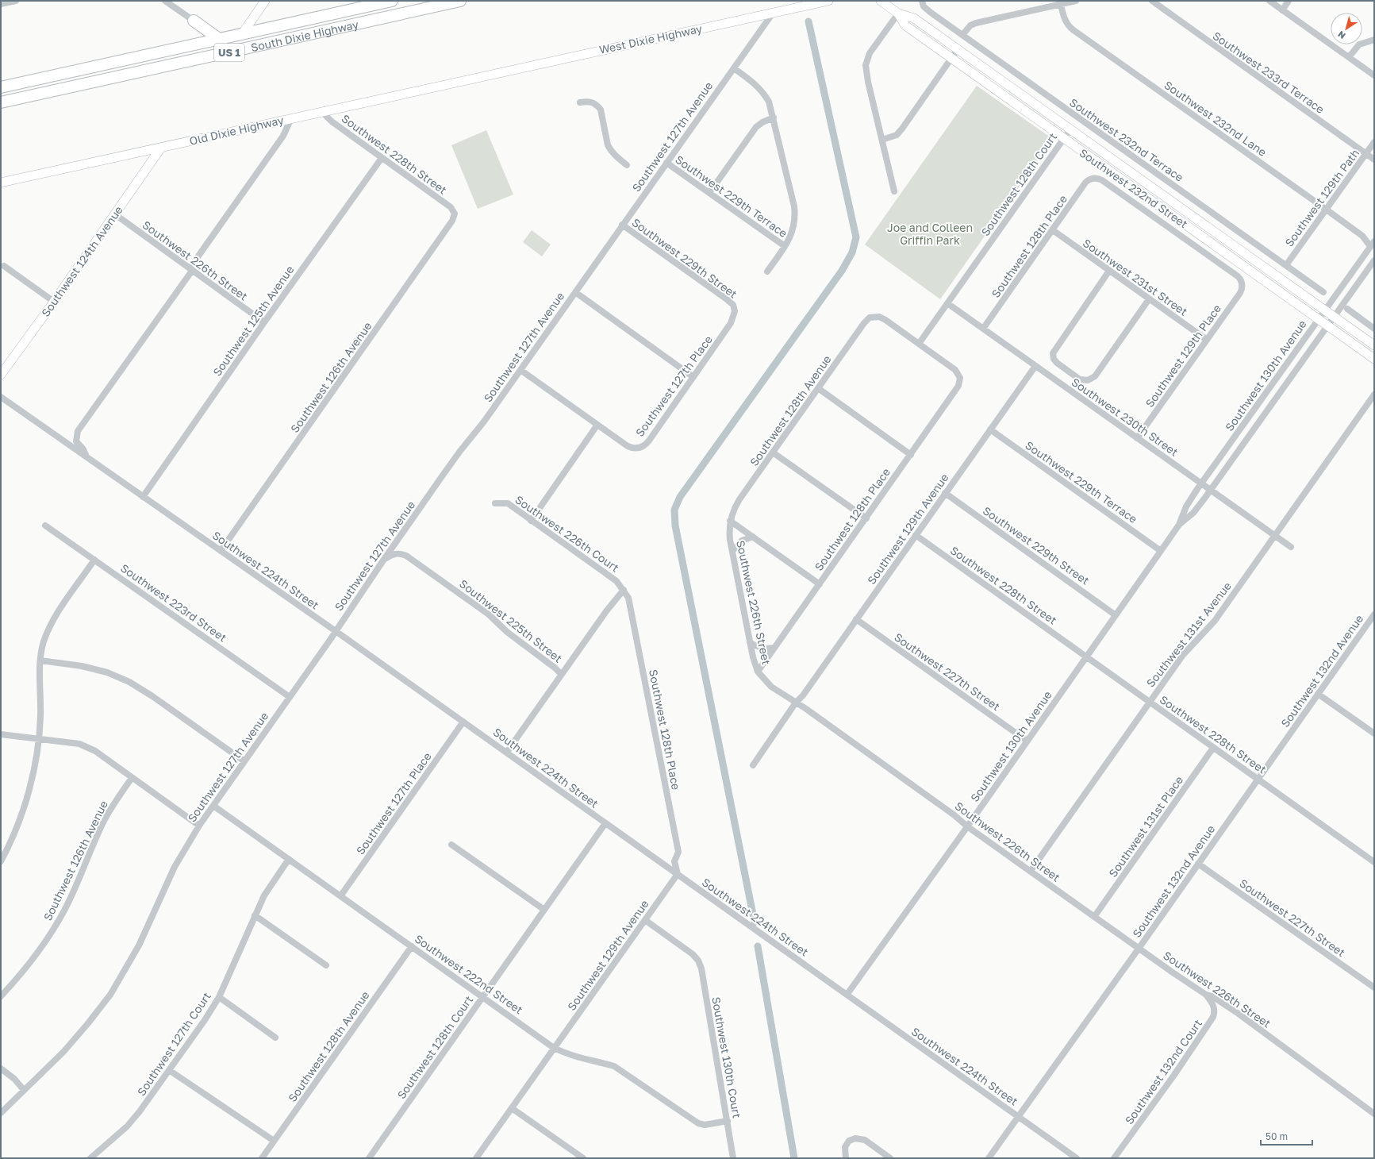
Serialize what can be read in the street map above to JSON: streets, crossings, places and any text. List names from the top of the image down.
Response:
{
  "streets": {
    "highway": ["South Dixie Highway", "US 1"],
    "street": [
      "West Dixie Highway",
      "Southwest 233rd Terrace",
      "Southwest 232nd Lane",
      "Old Dixie Highway",
      "Southwest 127th Avenue",
      "Southwest 232nd Terrace",
      "Southwest 228th Street",
      "Southwest 128th Court",
      "Southwest 232nd Street",
      "Southwest 229th Terrace",
      "Southwest 129th Path",
      "Southwest 128th Place",
      "Southwest 229th Street",
      "Southwest 226th Street",
      "Southwest 124th Avenue",
      "Southwest 231st Street",
      "Southwest 125th Avenue",
      "Southwest 129th Place",
      "Southwest 130th Avenue",
      "Southwest 126th Avenue",
      "Southwest 127th Place",
      "Southwest 128th Avenue",
      "Southwest 230th Street",
      "Southwest 129th Avenue",
      "Southwest 226th Court",
      "Southwest 224th Street",
      "Southwest 223rd Street",
      "Southwest 225th Street",
      "Southwest 131st Avenue",
      "Southwest 132nd Avenue",
      "Southwest 227th Street",
      "Southwest 131st Place",
      "Southwest 222nd Street",
      "Southwest 127th Court",
      "Southwest 130th Court",
      "Southwest 132nd Court"
    ]
  },
  "crossings": [
    ["West Dixie Highway", "Old Dixie Highway"],
    ["West Dixie Highway", "Southwest 127th Avenue"],
    ["Southwest 233rd Terrace", "Southwest 129th Path"],
    ["Southwest 232nd Lane", "Southwest 129th Path"],
    ["Southwest 232nd Lane", "Southwest 130th Avenue"],
    ["Old Dixie Highway", "Southwest 228th Street"],
    ["Old Dixie Highway", "Southwest 124th Avenue"],
    ["Southwest 127th Avenue", "Southwest 229th Terrace"],
    ["Southwest 127th Avenue", "Southwest 229th Street"],
    ["Southwest 127th Avenue", "Southwest 224th Street"],
    ["Southwest 127th Avenue", "Southwest 223rd Street"],
    ["Southwest 127th Avenue", "Southwest 225th Street"],
    ["Southwest 127th Avenue", "Southwest 222nd Street"],
    ["Southwest 232nd Terrace", "Southwest 129th Path"],
    ["Southwest 228th Street", "Southwest 125th Avenue"],
    ["Southwest 228th Street", "Southwest 130th Avenue"],
    ["Southwest 228th Street", "Southwest 126th Avenue"],
    ["Southwest 228th Street", "Southwest 129th Avenue"],
    ["Southwest 228th Street", "Southwest 131st Avenue"],
    ["Southwest 228th Street", "Southwest 132nd Avenue"],
    ["Southwest 228th Street", "Southwest 131st Place"],
    ["Southwest 128th Court", "Southwest 232nd Street"],
    ["Southwest 128th Court", "Southwest 128th Place"],
    ["Southwest 128th Court", "Southwest 128th Avenue"],
    ["Southwest 128th Court", "Southwest 230th Street"],
    ["Southwest 128th Court", "Southwest 224th Street"],
    ["Southwest 128th Court", "Southwest 222nd Street"],
    ["Southwest 232nd Street", "Southwest 130th Avenue"],
    ["Southwest 229th Terrace", "Southwest 130th Avenue"],
    ["Southwest 229th Terrace", "Southwest 129th Avenue"],
    ["Southwest 128th Place", "Southwest 226th Street"],
    ["Southwest 128th Place", "Southwest 231st Street"],
    ["Southwest 128th Place", "Southwest 129th Place"],
    ["Southwest 128th Place", "Southwest 128th Avenue"],
    ["Southwest 128th Place", "Southwest 230th Street"],
    ["Southwest 128th Place", "Southwest 129th Avenue"],
    ["Southwest 128th Place", "Southwest 226th Court"],
    ["Southwest 128th Place", "Southwest 224th Street"],
    ["Southwest 229th Street", "Southwest 130th Avenue"],
    ["Southwest 229th Street", "Southwest 127th Place"],
    ["Southwest 229th Street", "Southwest 129th Avenue"],
    ["Southwest 226th Street", "Southwest 124th Avenue"],
    ["Southwest 226th Street", "Southwest 125th Avenue"],
    ["Southwest 226th Street", "Southwest 130th Avenue"],
    ["Southwest 226th Street", "Southwest 128th Avenue"],
    ["Southwest 226th Street", "Southwest 129th Avenue"],
    ["Southwest 226th Street", "Southwest 131st Avenue"],
    ["Southwest 226th Street", "Southwest 132nd Avenue"],
    ["Southwest 226th Street", "Southwest 131st Place"],
    ["Southwest 226th Street", "Southwest 132nd Court"],
    ["Southwest 231st Street", "Southwest 129th Place"],
    ["Southwest 125th Avenue", "Southwest 224th Street"],
    ["Southwest 129th Place", "Southwest 230th Street"],
    ["Southwest 130th Avenue", "Southwest 230th Street"],
    ["Southwest 130th Avenue", "Southwest 224th Street"],
    ["Southwest 130th Avenue", "Southwest 227th Street"],
    ["Southwest 126th Avenue", "Southwest 224th Street"],
    ["Southwest 127th Place", "Southwest 224th Street"],
    ["Southwest 127th Place", "Southwest 222nd Street"],
    ["Southwest 128th Avenue", "Southwest 222nd Street"],
    ["Southwest 230th Street", "Southwest 129th Avenue"],
    ["Southwest 230th Street", "Southwest 131st Avenue"],
    ["Southwest 129th Avenue", "Southwest 224th Street"],
    ["Southwest 129th Avenue", "Southwest 227th Street"],
    ["Southwest 129th Avenue", "Southwest 222nd Street"],
    ["Southwest 129th Avenue", "Southwest 130th Court"],
    ["Southwest 224th Street", "Southwest 132nd Avenue"],
    ["Southwest 132nd Avenue", "Southwest 227th Street"],
    ["Southwest 222nd Street", "Southwest 127th Court"],
    ["Southwest 222nd Street", "Southwest 130th Court"]
  ],
  "parks": ["Joe and Colleen Griffin Park"],
  "scale_bar": "50 m",
  "north": "bottom left"
}
